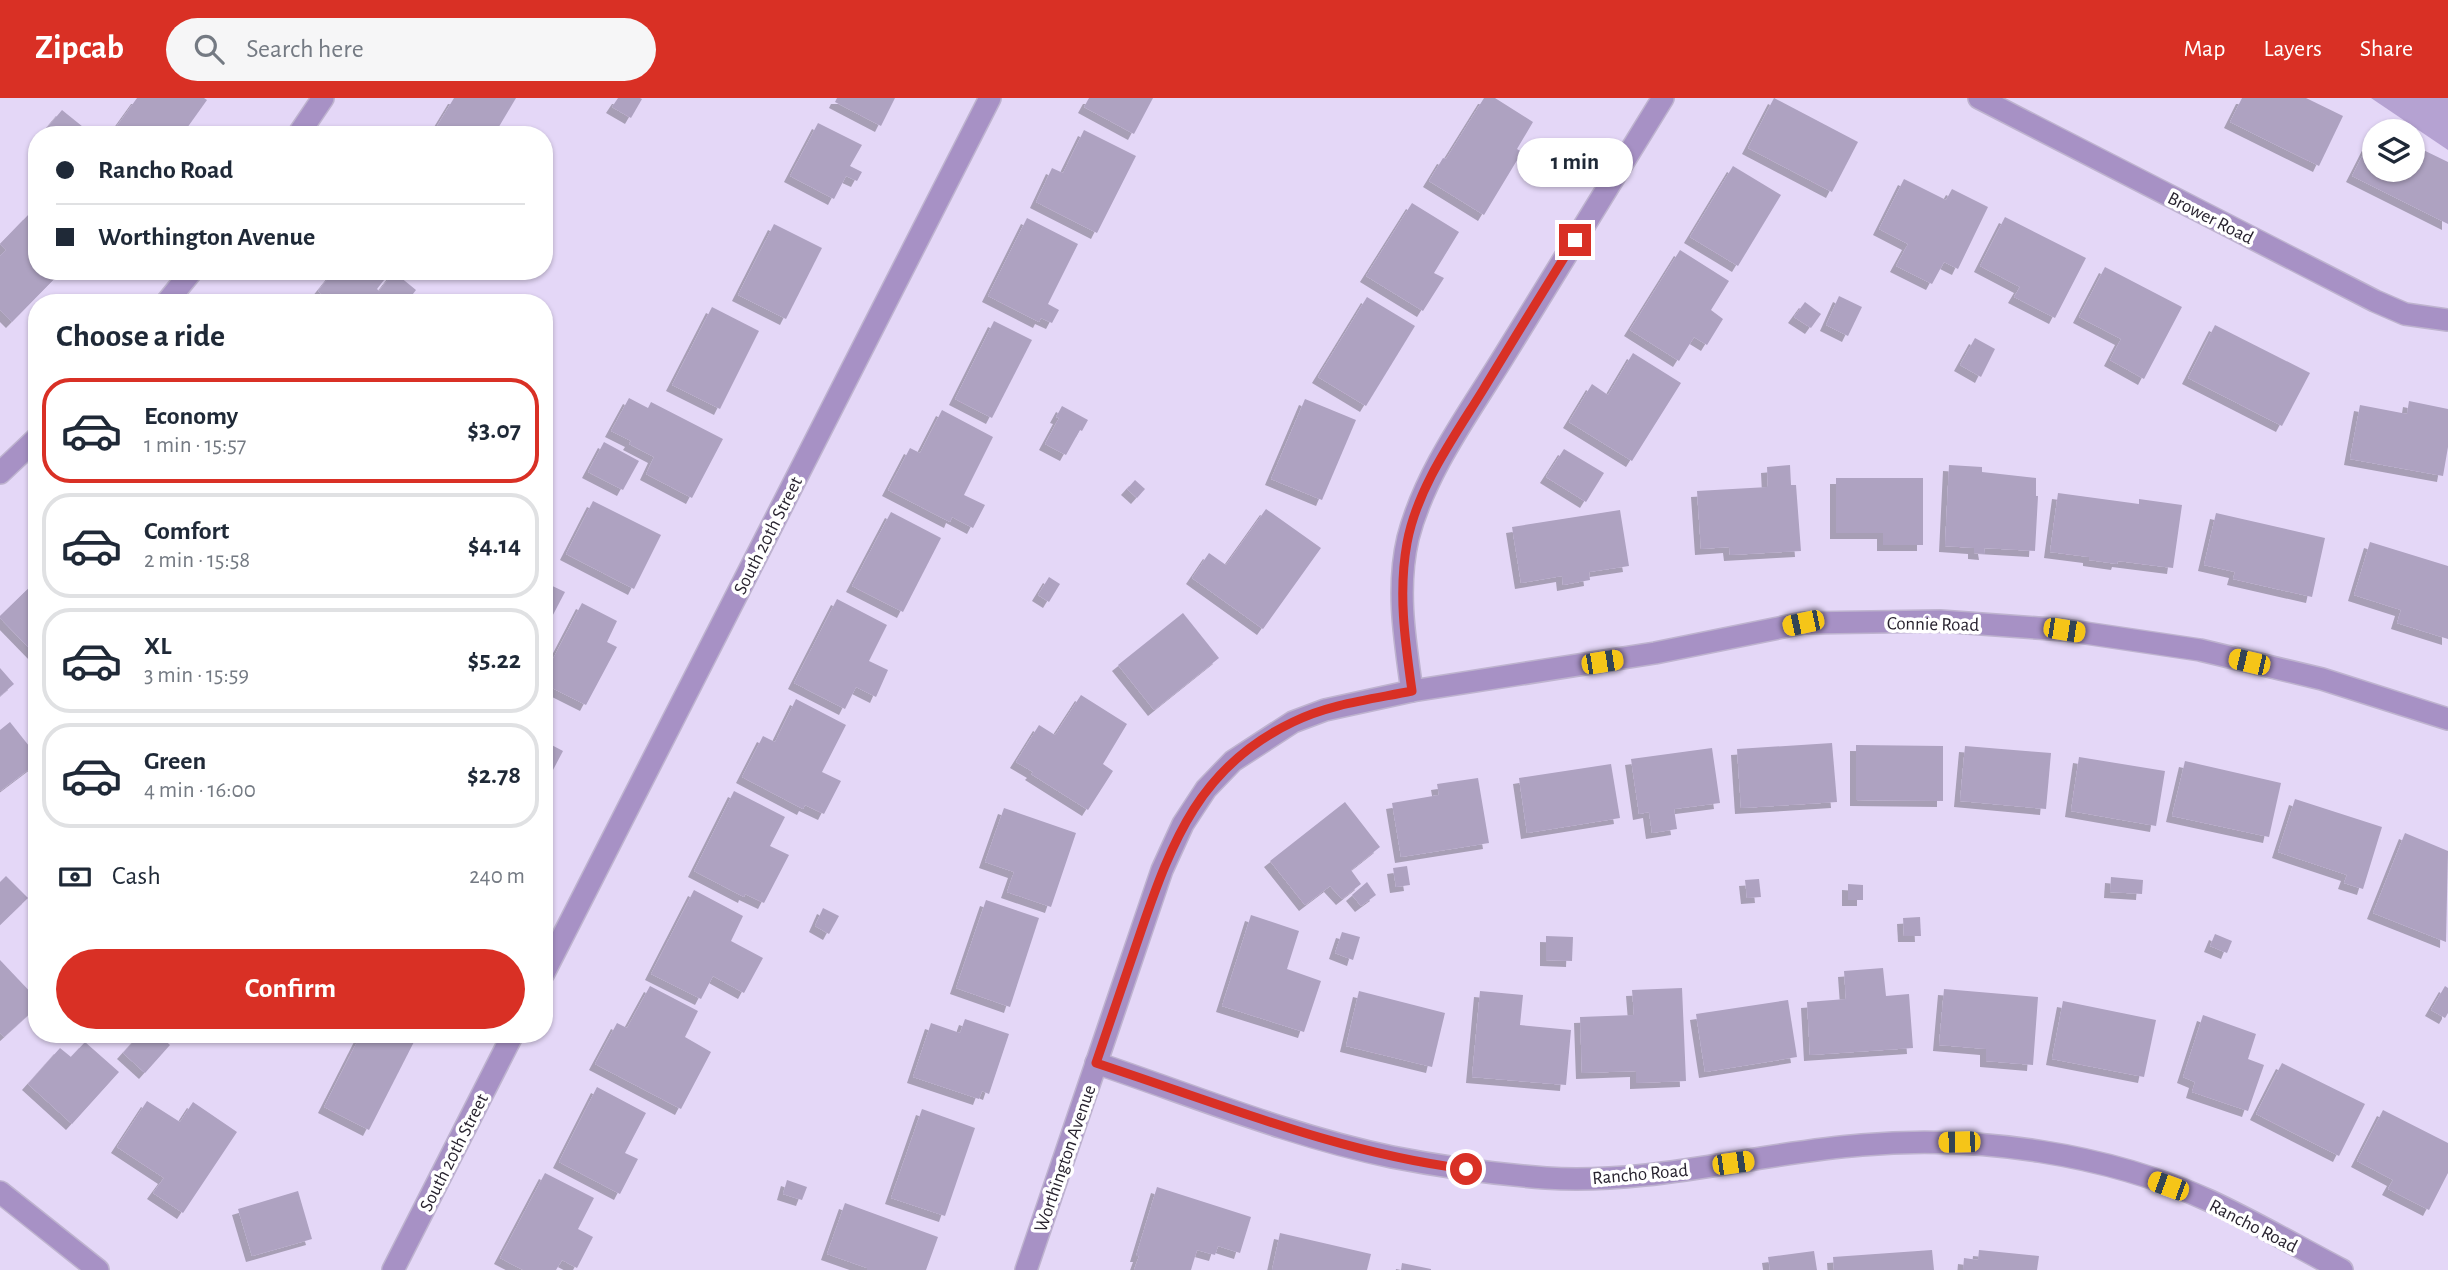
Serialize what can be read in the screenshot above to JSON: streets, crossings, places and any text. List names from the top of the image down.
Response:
{
  "streets": {
    "street": [
      "Brower Road",
      "South 20th Street",
      "Connie Road",
      "Worthington Avenue",
      "Rancho Road"
    ]
  },
  "crossings": [
    ["Connie Road", "Worthington Avenue"],
    ["Worthington Avenue", "Rancho Road"]
  ],
  "page": {
    "header": "Zipcab",
    "search": "Search here",
    "nav": ["Map", "Layers", "Share"],
    "banner": ["Rancho Road", "Worthington Avenue"],
    "bubble": "1 min",
    "heading": "Choose a ride",
    "list": [
      {
        "name": "Economy",
        "note": "1 min · 15:57",
        "value": "$3.07"
      },
      {
        "name": "Comfort",
        "note": "2 min · 15:58",
        "value": "$4.14"
      },
      {
        "name": "XL",
        "note": "3 min · 15:59",
        "value": "$5.22"
      },
      {
        "name": "Green",
        "note": "4 min · 16:00",
        "value": "$2.78"
      }
    ],
    "pay": ["Cash", "240 m"],
    "buttons": "Confirm"
  }
}
